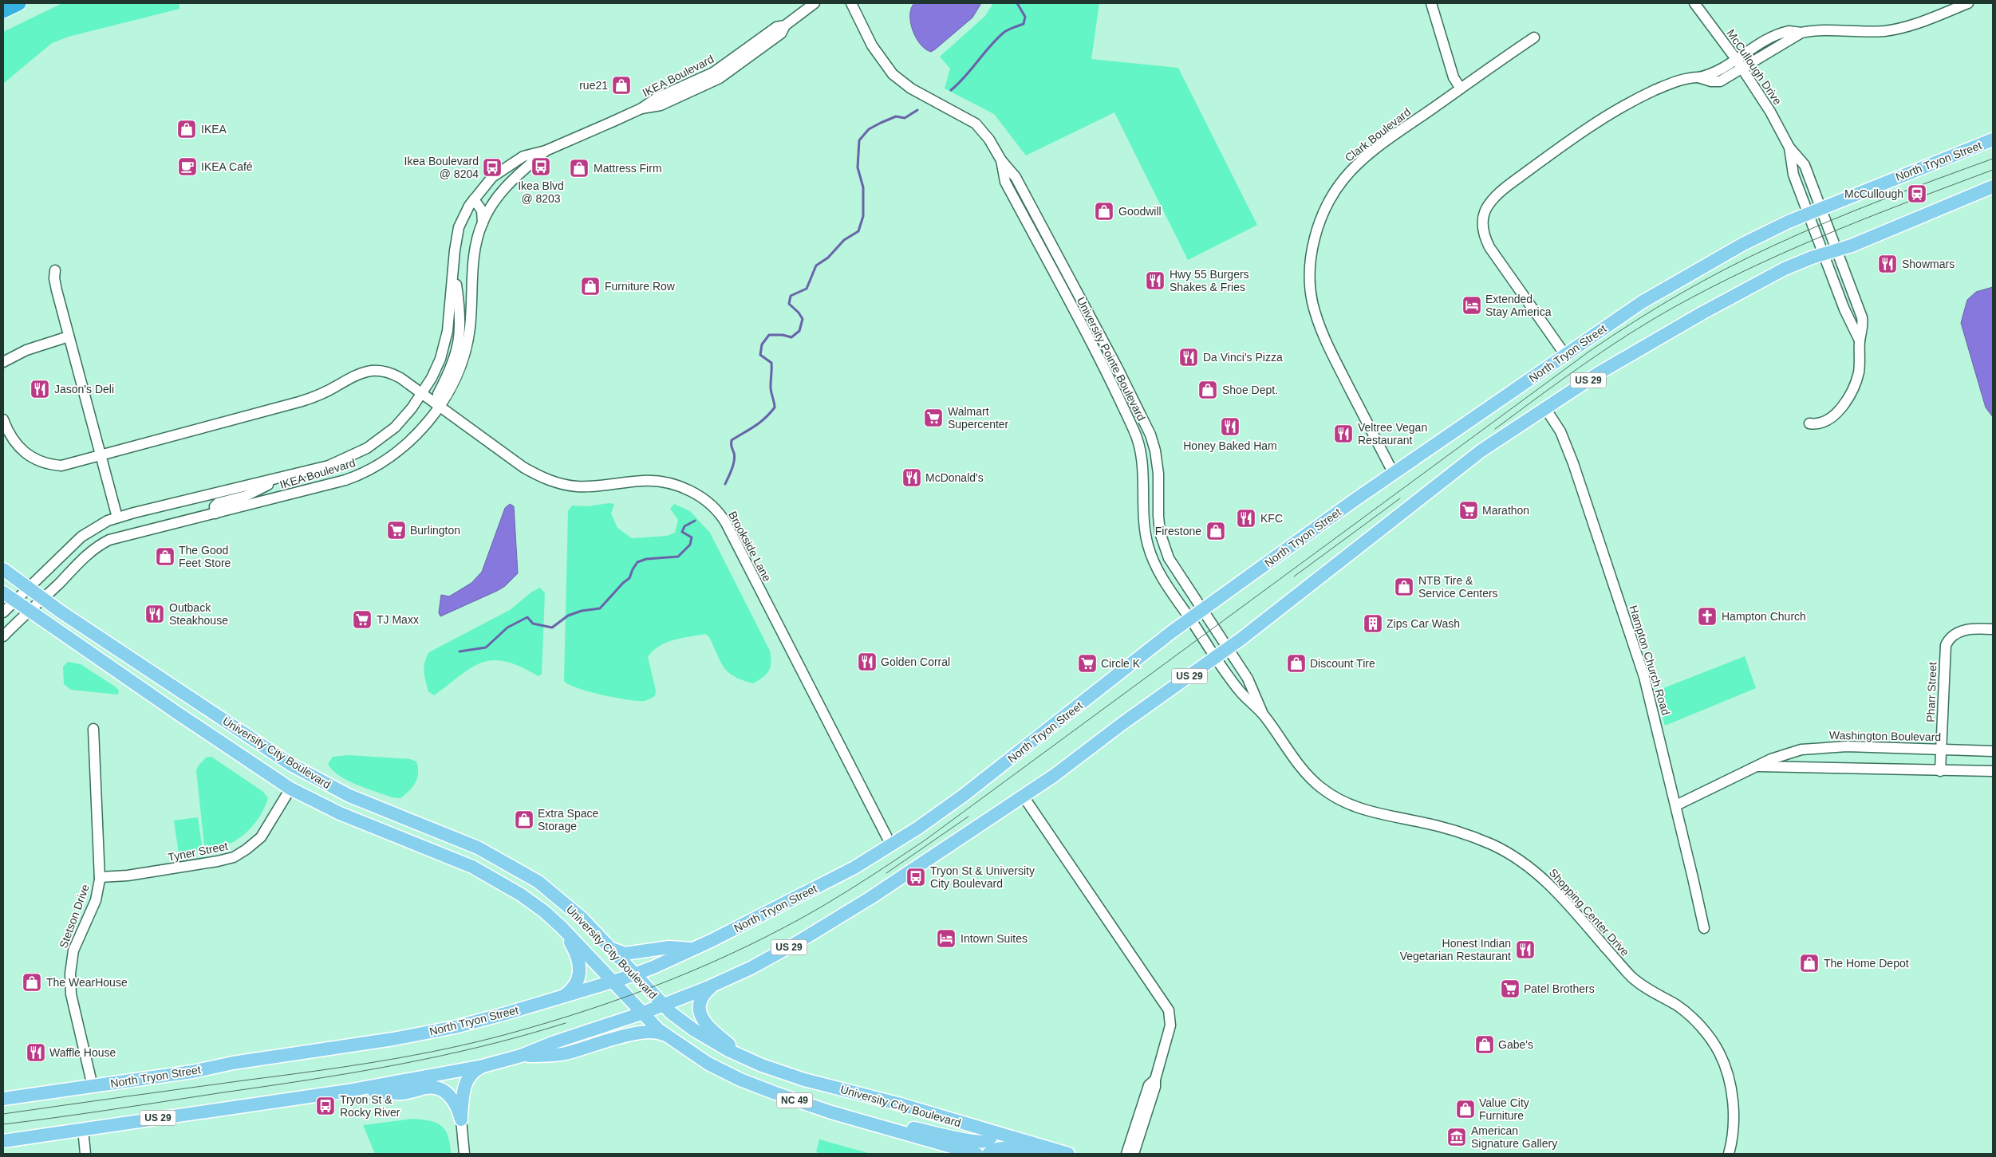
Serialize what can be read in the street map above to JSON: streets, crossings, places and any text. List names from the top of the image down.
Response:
{
  "streets": {
    "main road": [
      "North Tryon Street",
      "US 29",
      "University City Boulevard",
      "NC 49"
    ],
    "street": [
      "McCullough Drive",
      "IKEA Boulevard",
      "Clark Boulevard",
      "University Pointe Boulevard",
      "Brookside Lane",
      "Hampton Church Road",
      "Pharr Street",
      "Washington Boulevard",
      "Tyner Street",
      "Shopping Center Drive",
      "Stetson Drive"
    ]
  },
  "crossings": [
    ["McCullough Drive", "North Tryon Street"],
    ["McCullough Drive", "US 29"],
    ["IKEA Boulevard", "Brookside Lane"],
    ["IKEA Boulevard", "University City Boulevard"],
    ["Clark Boulevard", "North Tryon Street"],
    ["North Tryon Street", "University Pointe Boulevard"],
    ["North Tryon Street", "Brookside Lane"],
    ["North Tryon Street", "University City Boulevard"],
    ["North Tryon Street", "Stetson Drive"],
    ["University Pointe Boulevard", "Shopping Center Drive"],
    ["US 29", "Hampton Church Road"],
    ["US 29", "University City Boulevard"],
    ["US 29", "Shopping Center Drive"],
    ["Hampton Church Road", "Washington Boulevard"],
    ["Pharr Street", "Washington Boulevard"],
    ["University City Boulevard", "Tyner Street"],
    ["University City Boulevard", "NC 49"],
    ["Tyner Street", "Stetson Drive"]
  ],
  "places": {
    "shop": [
      "rue21",
      "IKEA",
      "Mattress Firm",
      "Goodwill",
      "Furniture Row",
      "Shoe Dept.",
      "Firestone",
      "The Good Feet Store",
      "NTB Tire & Service Centers",
      "Discount Tire",
      "Extra Space Storage",
      "The Home Depot",
      "The WearHouse",
      "Gabe's",
      "Value City Furniture"
    ],
    "cafe": ["IKEA Café"],
    "bus stop": [
      "Ikea Blvd @ 8203",
      "Ikea Boulevard @ 8204",
      "Tryon St & University City Boulevard",
      "Tryon St & Rocky River"
    ],
    "station": ["McCullough"],
    "restaurant": [
      "Showmars",
      "Hwy 55 Burgers Shakes & Fries",
      "Da Vinci's Pizza",
      "Jason's Deli",
      "Honey Baked Ham",
      "Veltree Vegan Restaurant",
      "McDonald's",
      "KFC",
      "Outback Steakhouse",
      "Golden Corral",
      "Honest Indian Vegetarian Restaurant",
      "Waffle House"
    ],
    "hotel": ["Extended Stay America", "Intown Suites"],
    "supermarket": [
      "Walmart Supercenter",
      "Marathon",
      "Burlington",
      "TJ Maxx",
      "Circle K",
      "Patel Brothers"
    ],
    "church": ["Hampton Church"],
    "building": ["Zips Car Wash"],
    "museum": ["American Signature Gallery"]
  }
}
